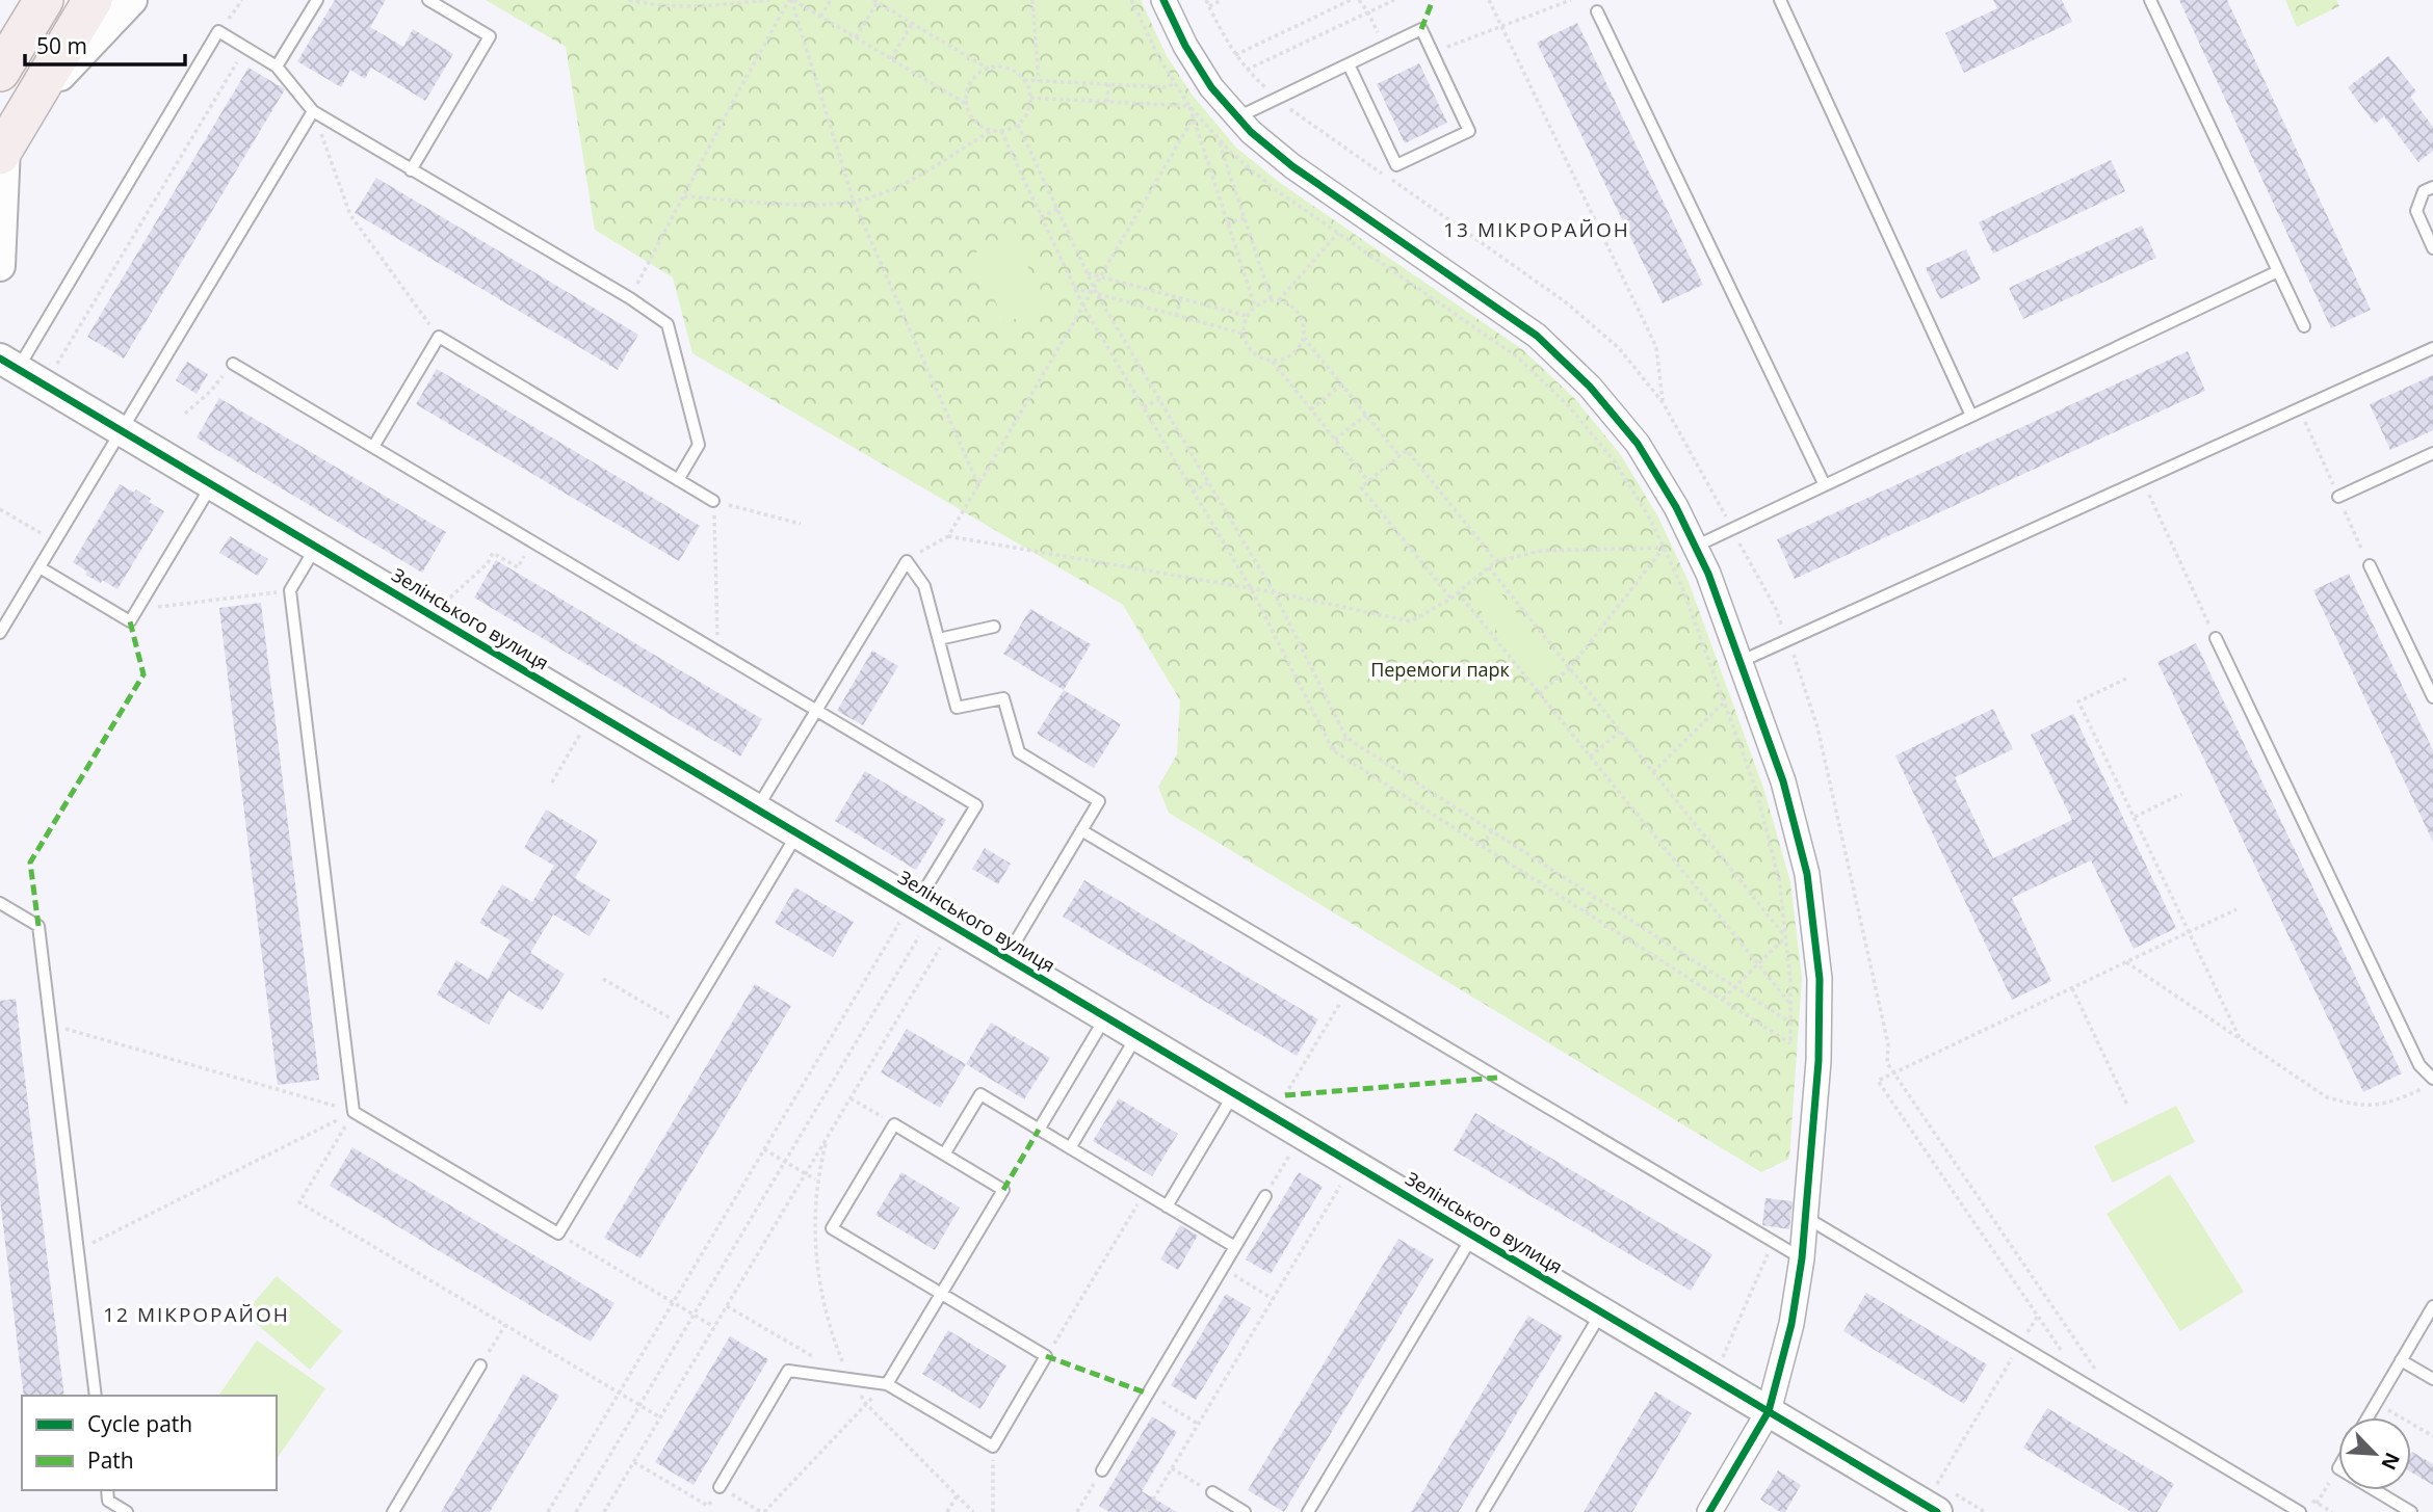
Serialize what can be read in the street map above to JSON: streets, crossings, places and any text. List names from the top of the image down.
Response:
{
  "streets": {
    "street": ["Зелінського вулиця"]
  },
  "districts": ["13 МІКРОРАЙОН", "12 МІКРОРАЙОН"],
  "parks": ["Перемоги парк"],
  "legend": ["Cycle path", "Path"],
  "scale_bar": "50 m",
  "north": "bottom right"
}
